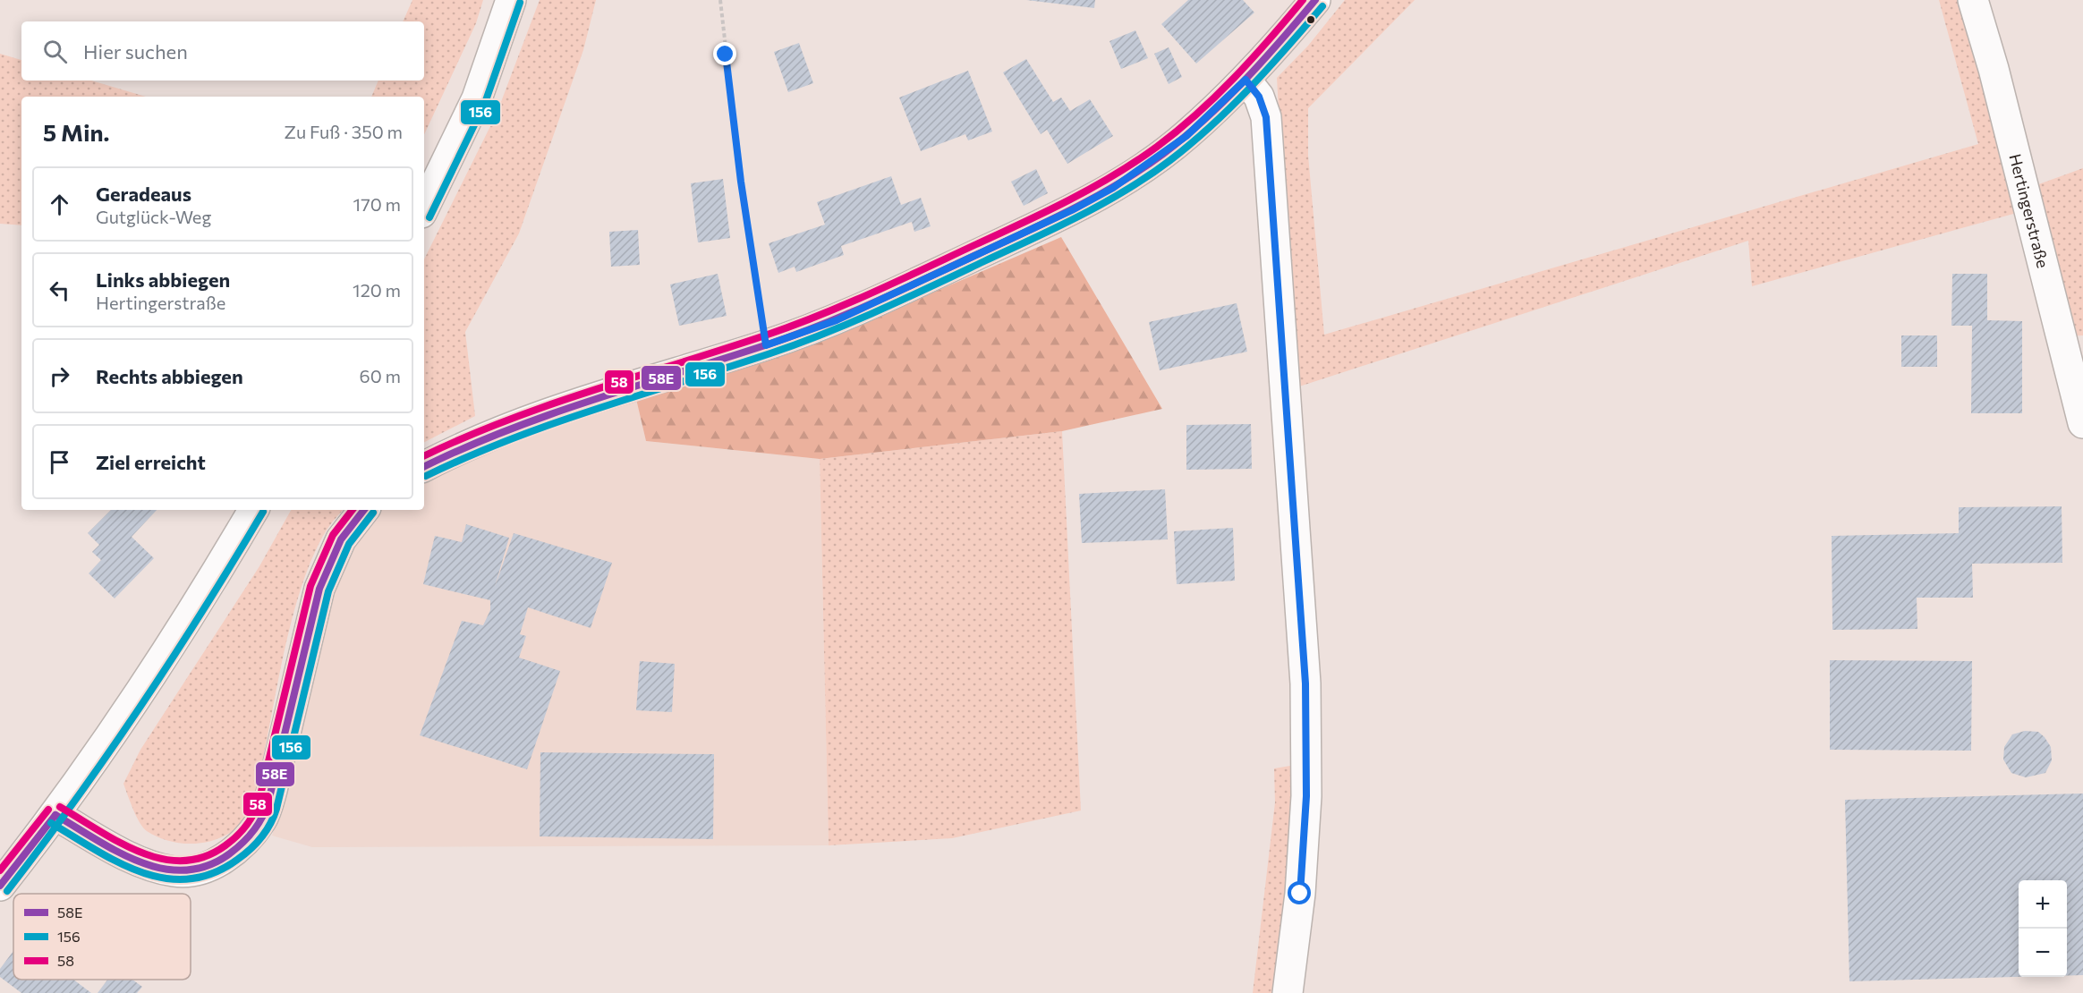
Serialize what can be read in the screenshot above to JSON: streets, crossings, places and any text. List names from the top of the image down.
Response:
{
  "streets": {
    "street": ["Hertingerstraße"]
  },
  "lines": ["transit line 58E", "transit line 58", "transit line 156"],
  "legend": ["58E", "156", "58"],
  "page": {
    "search": "Hier suchen",
    "heading": ["5 Min.", "Zu Fuß · 350 m"],
    "list": [
      ["Geradeaus", "Gutglück-Weg", "170 m"],
      ["Links abbiegen", "Hertingerstraße", "120 m"],
      ["Rechts abbiegen", "60 m"],
      "Ziel erreicht"
    ],
    "map_buttons": ["+", "−"]
  }
}
